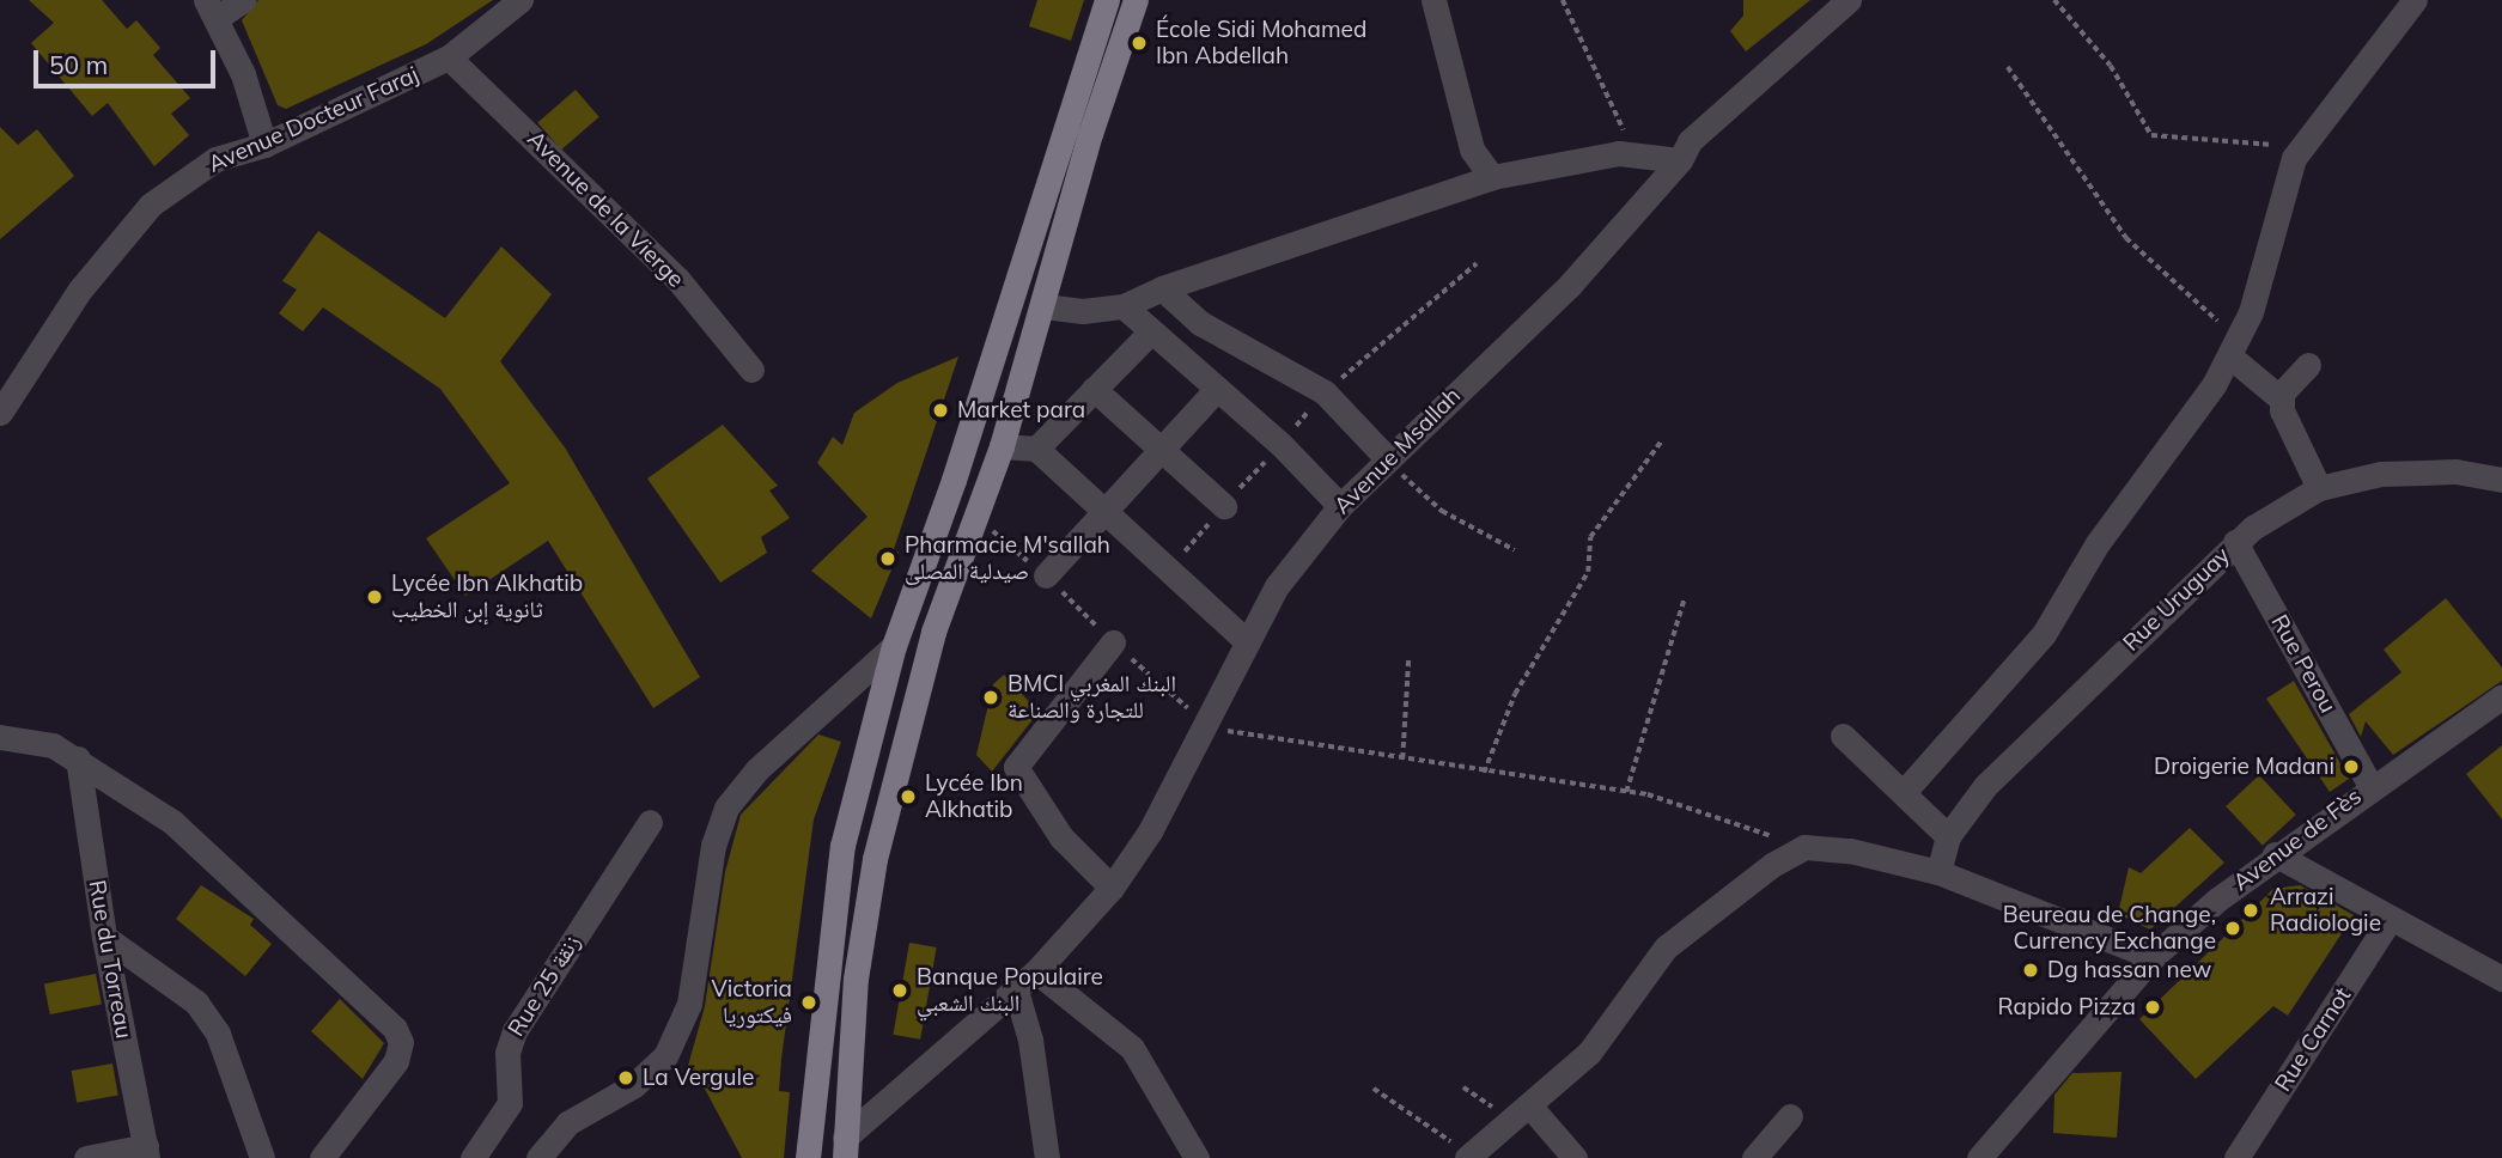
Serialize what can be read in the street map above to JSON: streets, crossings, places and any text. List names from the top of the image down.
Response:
{
  "streets": {
    "street": [
      "Avenue Docteur Faraj",
      "Avenue de la Vierge",
      "Avenue Msallah",
      "Rue Uruguay",
      "Rue Perou",
      "Avenue de Fès",
      "Rue du Torreau",
      "Rue 25 زنقة",
      "Rue Carnot"
    ]
  },
  "crossings": [
    ["Avenue Docteur Faraj", "Avenue de la Vierge"],
    ["Rue Uruguay", "Rue Perou"],
    ["Rue Perou", "Avenue de Fès"]
  ],
  "places": [
    "École Sidi Mohamed Ibn Abdellah",
    "Market para",
    "Pharmacie M'sallah صيدلية المصلى",
    "Lycée Ibn Alkhatib ثانوية إبن الخطيب",
    "BMCI البنك المغربي للتجارة والصناعة",
    "Droigerie Madani",
    "Lycée Ibn Alkhatib",
    "Arrazi Radiologie",
    "Beureau de Change, Currency Exchange",
    "Dg hassan new",
    "Banque Populaire البنك الشعبي",
    "Victoria فيكتوريا",
    "Rapido Pizza",
    "La Vergule"
  ],
  "scale_bar": "50 m"
}
